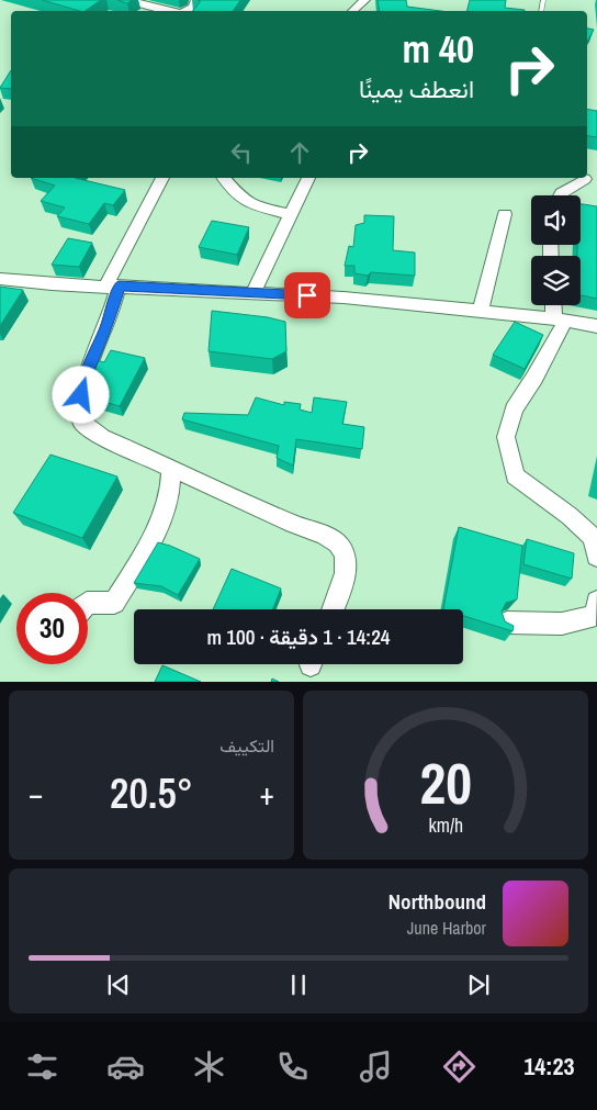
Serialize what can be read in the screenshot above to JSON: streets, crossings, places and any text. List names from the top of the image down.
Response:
{
  "page": {
    "turn": ["40 m", "انعطف يمينًا"],
    "limit": "30",
    "trip": "14:24 · 1 دقيقة · 100 m",
    "tile": "التكييف",
    "heat": ["−", "20.5°", "+"],
    "song": ["Northbound", "June Harbor"],
    "tabs": "14:23",
    "gauge": ["20", "km/h"]
  }
}
